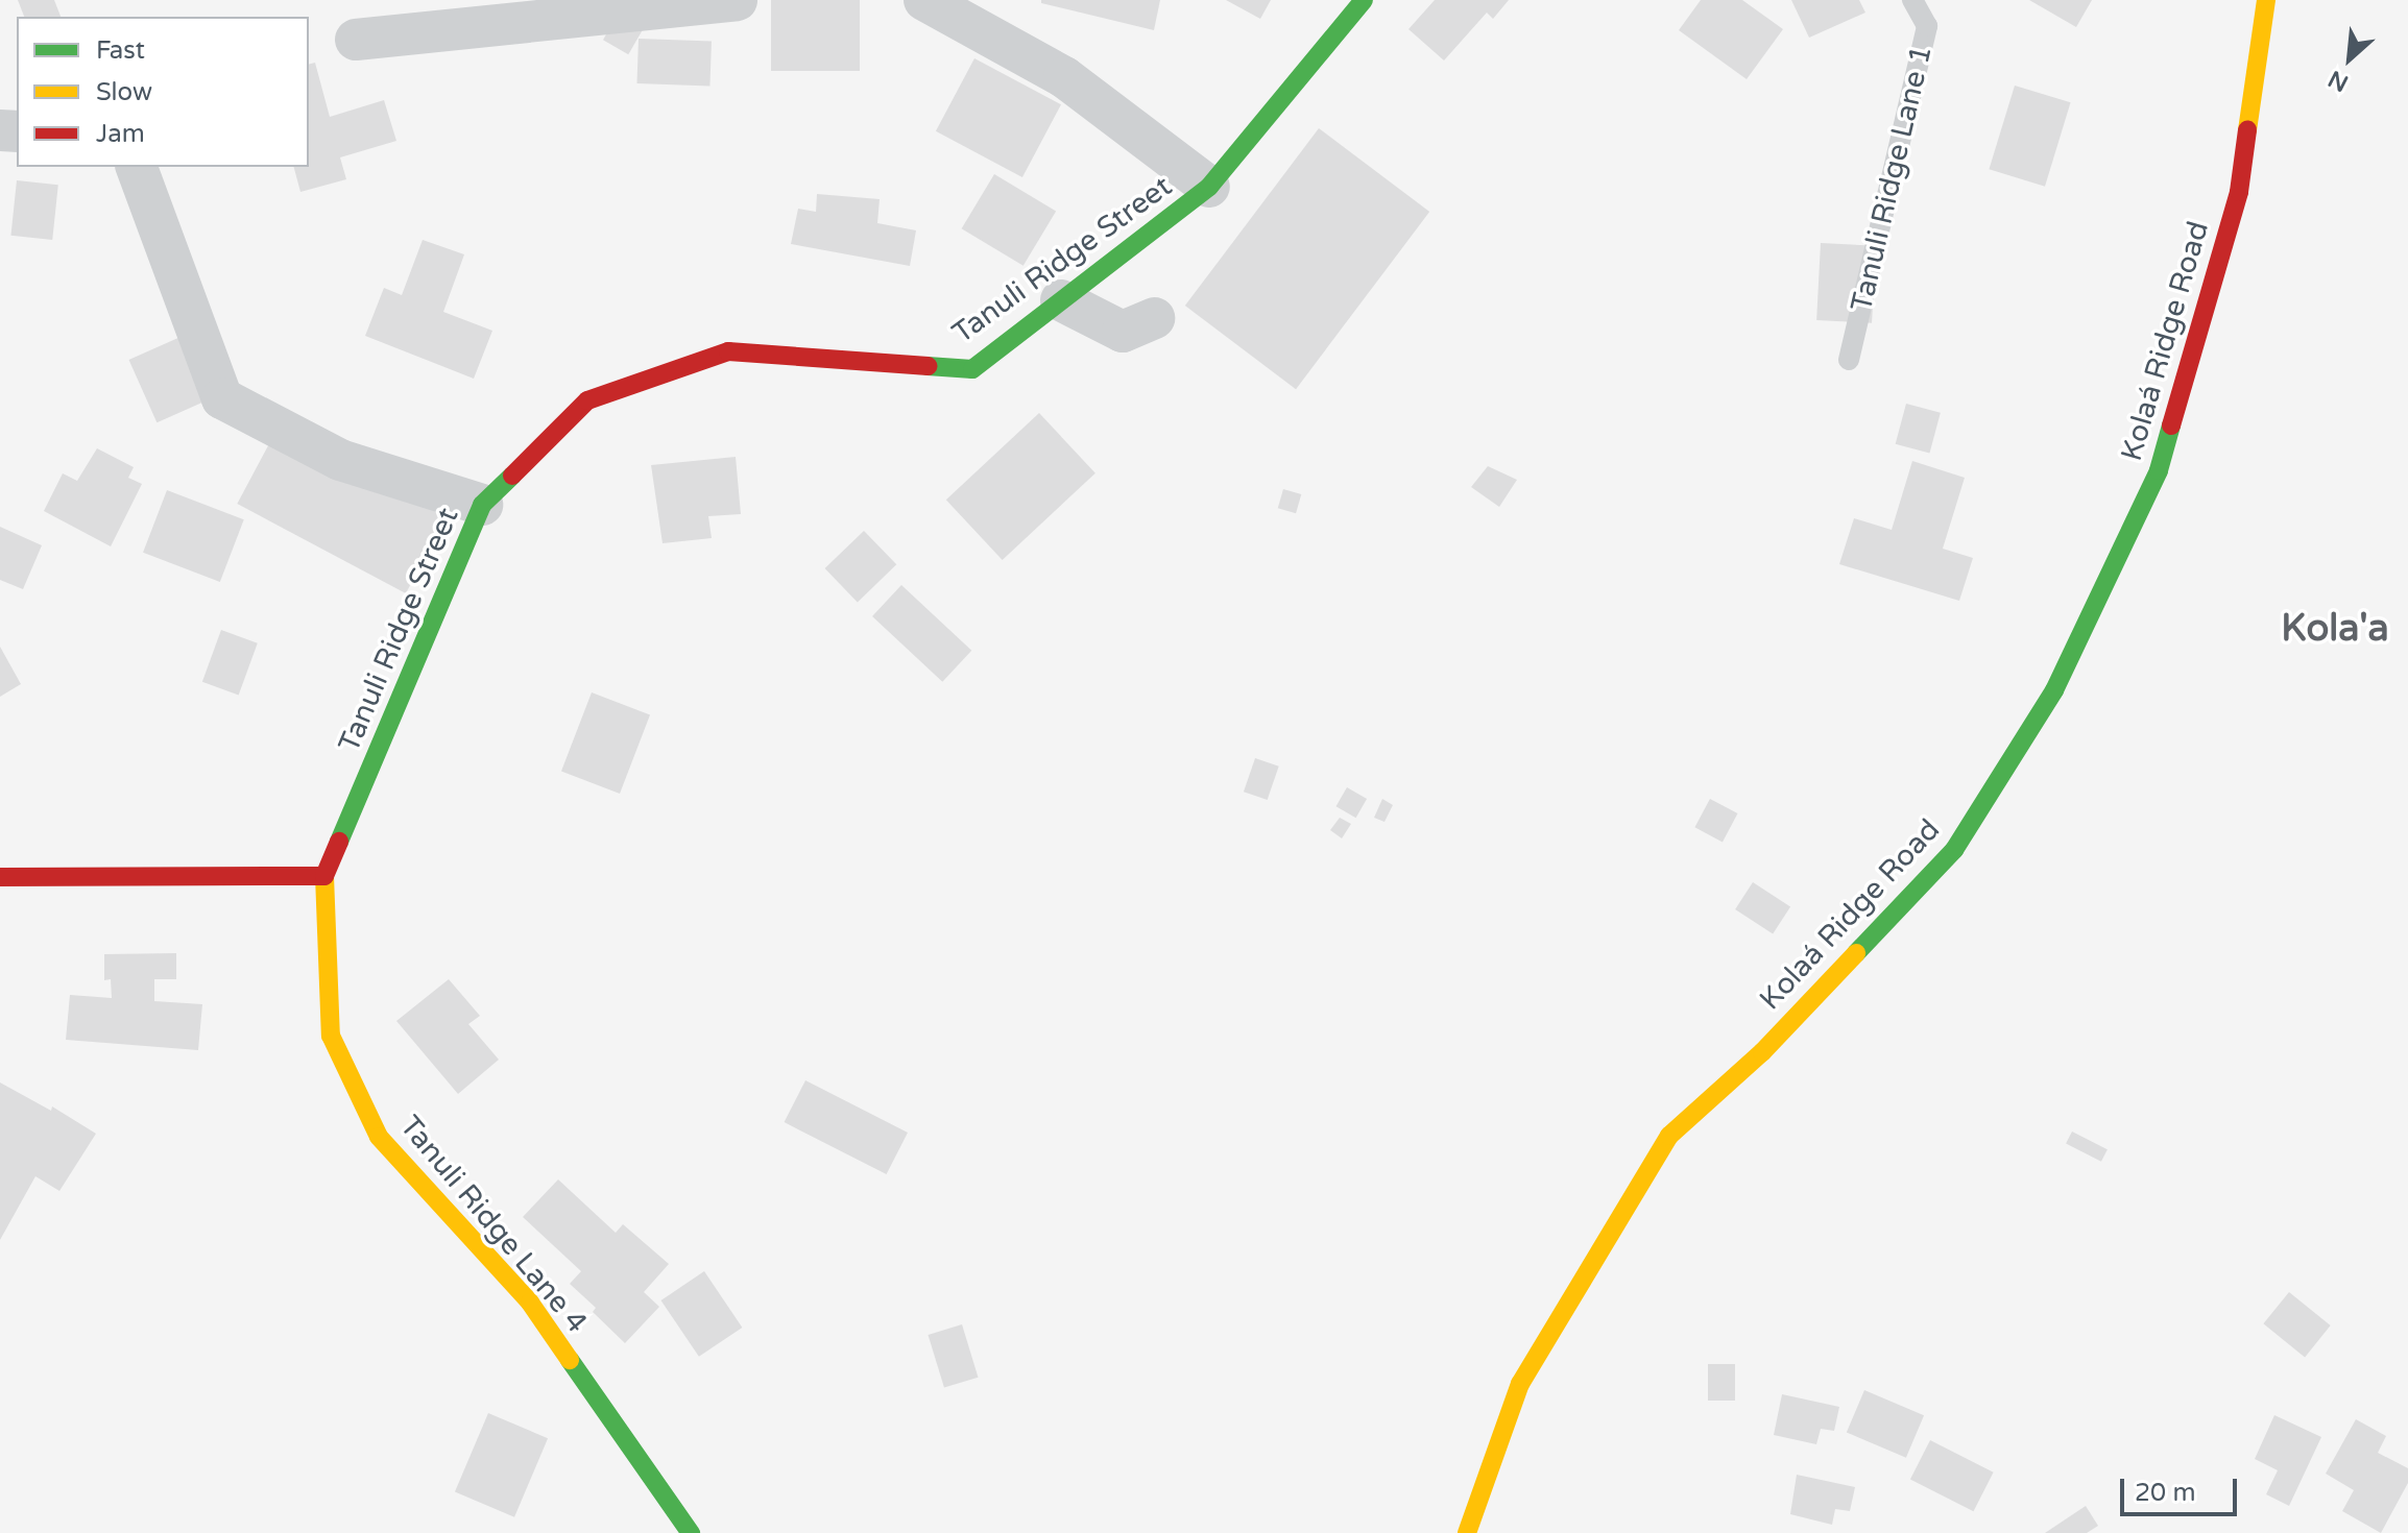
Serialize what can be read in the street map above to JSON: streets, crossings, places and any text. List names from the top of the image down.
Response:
{
  "streets": {
    "street": ["Tanuli Ridge Street", "Kolaá Ridge Road", "Tanuli Ridge Lane 4"],
    "lane": ["Tanuli Ridge Lane 1"]
  },
  "crossings": [
    ["Tanuli Ridge Street", "Tanuli Ridge Lane 4"]
  ],
  "districts": ["Kola'a"],
  "legend": ["Fast", "Slow", "Jam"],
  "scale_bar": "20 m",
  "north": "bottom left"
}
